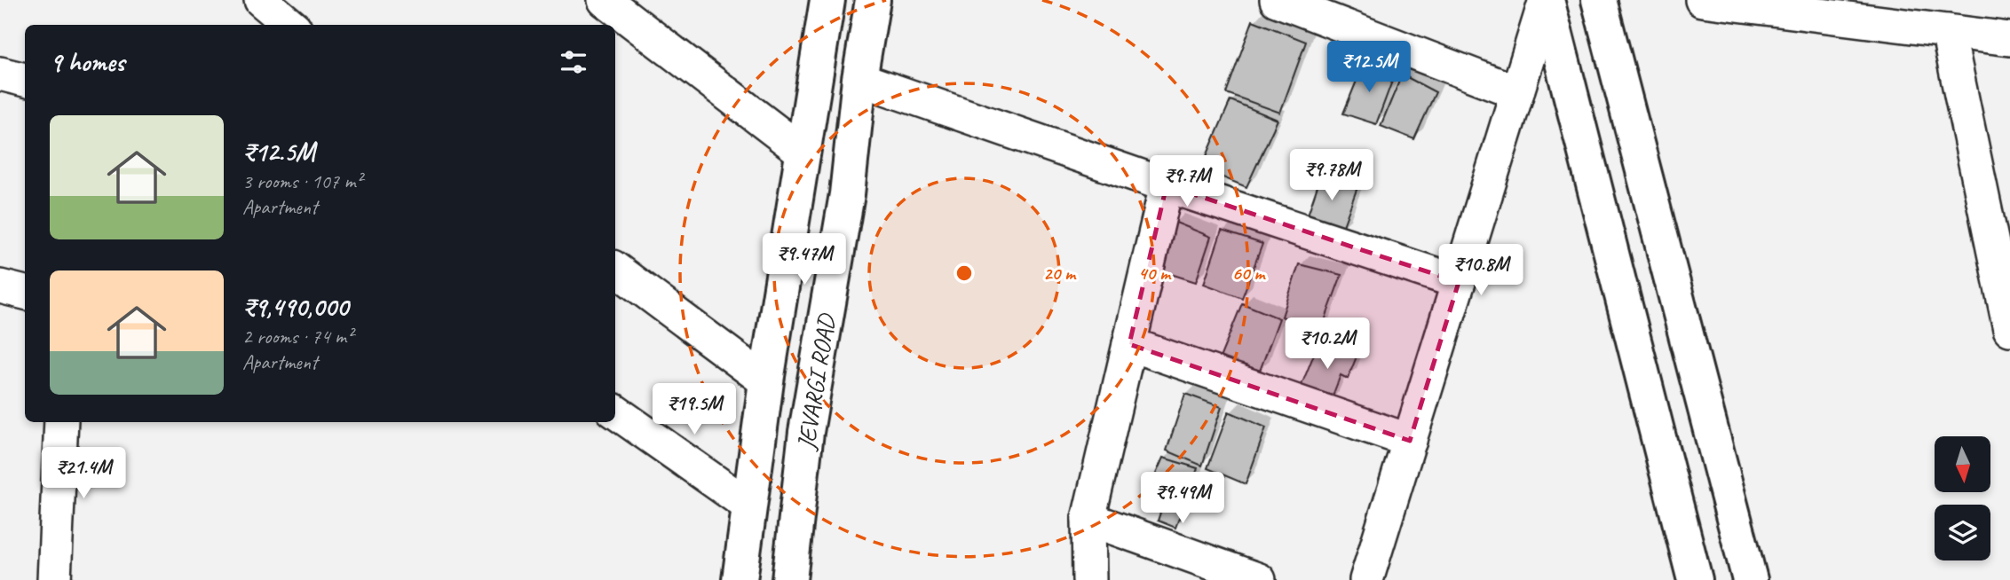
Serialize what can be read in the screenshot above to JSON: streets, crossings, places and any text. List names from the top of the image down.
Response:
{
  "streets": {
    "main road": ["JEVARGI ROAD"]
  },
  "north": "bottom",
  "page": {
    "heading": "9 homes",
    "price": [
      "₹12.5M",
      "₹9.78M",
      "₹9.7M",
      "₹9.47M",
      "₹10.8M",
      "₹10.2M",
      "₹19.5M",
      "₹21.4M",
      "₹9.49M"
    ],
    "list": [
      {
        "name": "₹12.5M",
        "note": "3 rooms · 107 m² · Apartment"
      },
      {
        "name": "₹9,490,000",
        "note": "2 rooms · 74 m² · Apartment"
      }
    ]
  },
  "rings": ["20 m", "40 m", "60 m"]
}
